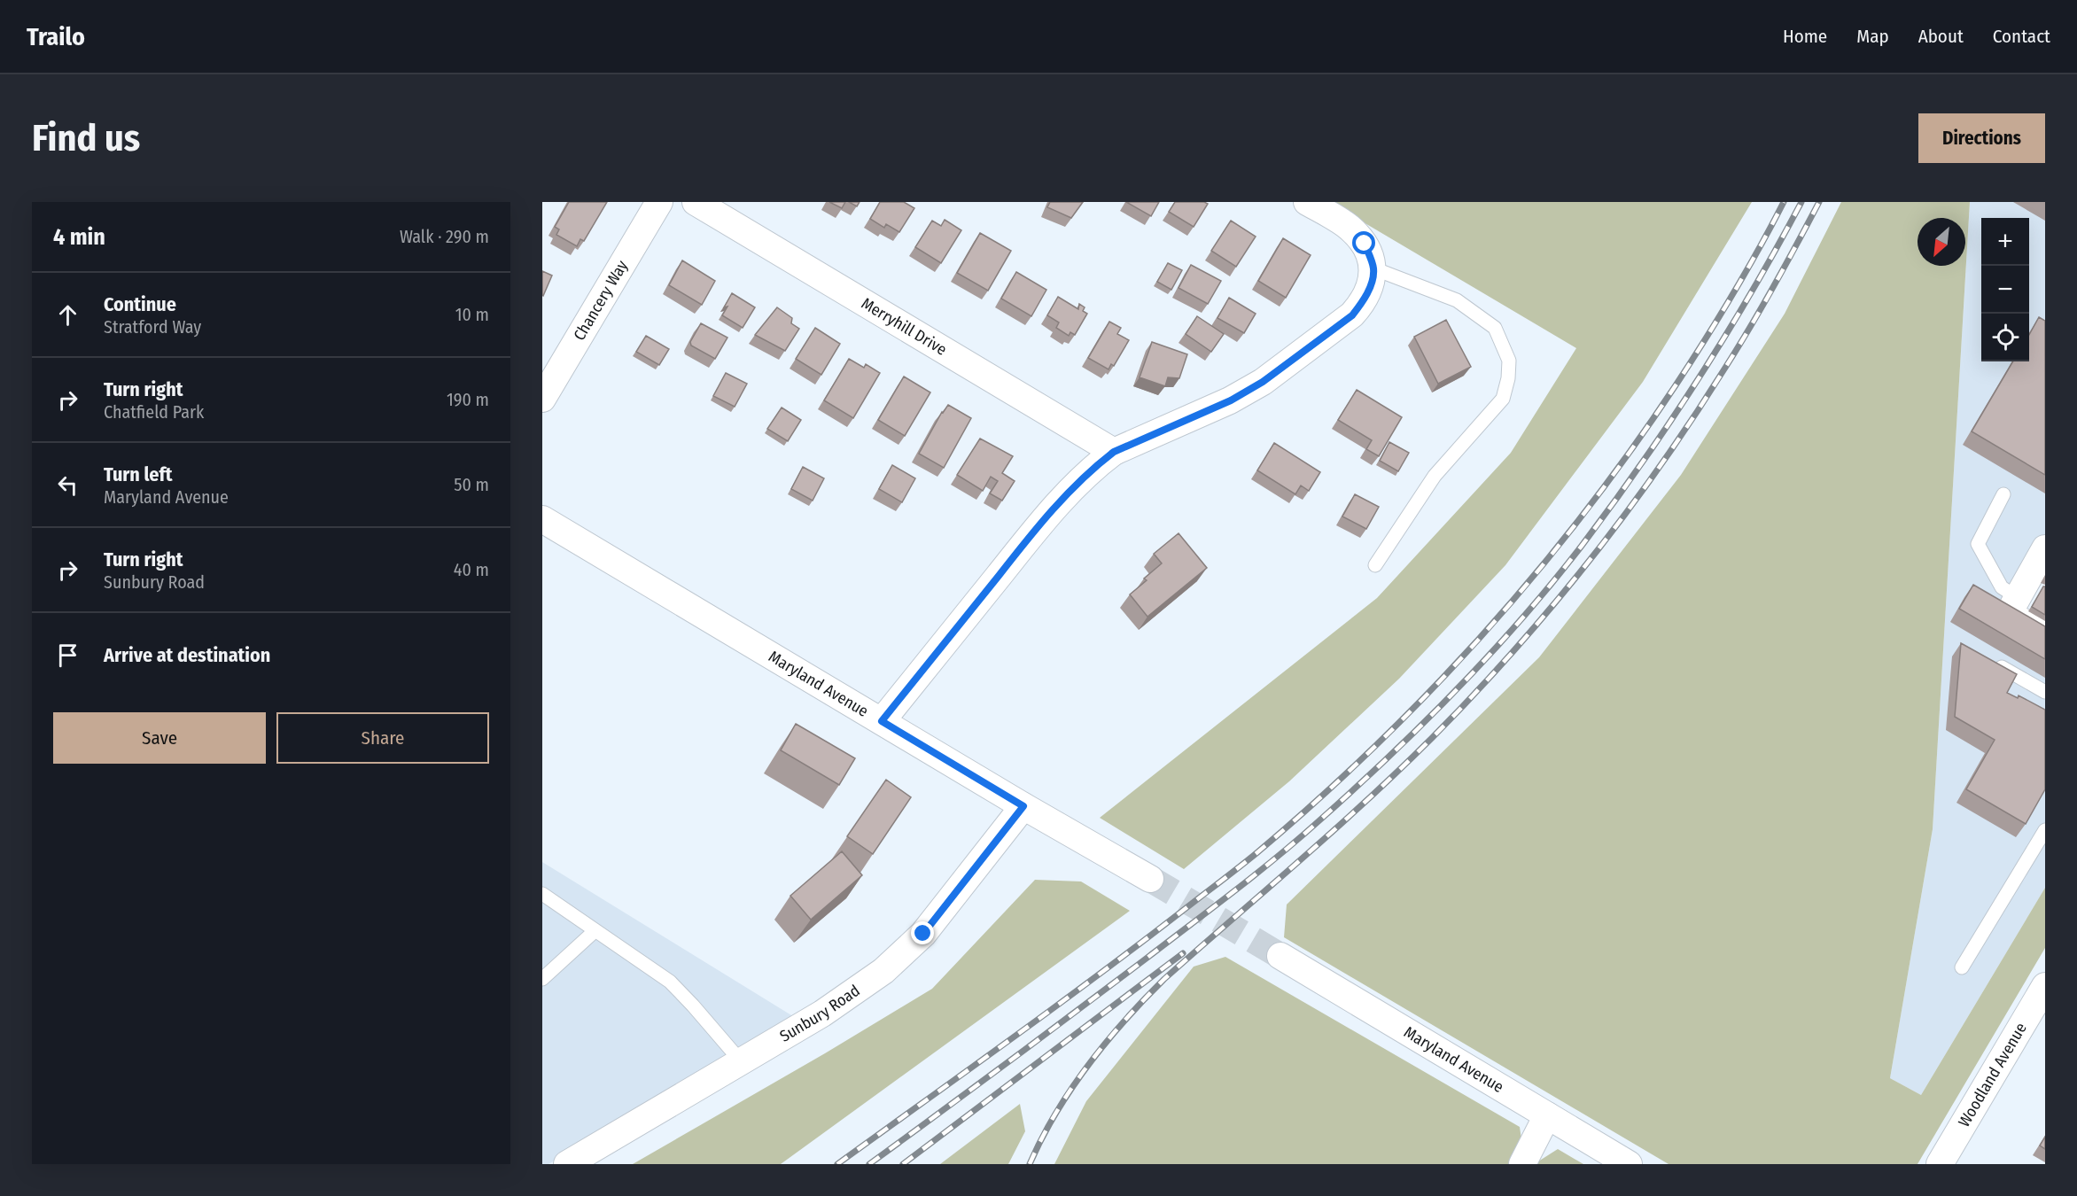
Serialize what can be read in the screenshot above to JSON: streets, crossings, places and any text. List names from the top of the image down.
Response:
{
  "streets": {
    "street": [
      "Chancery Way",
      "Merryhill Drive",
      "Maryland Avenue",
      "Sunbury Road",
      "Woodland Avenue"
    ]
  },
  "crossings": [
    ["Maryland Avenue", "Sunbury Road"]
  ],
  "north": "bottom left",
  "page": {
    "header": "Trailo",
    "nav": [
      "Home",
      "Map",
      "About",
      "Contact"
    ],
    "buttons": [
      "Directions",
      ["Save", "Share"]
    ],
    "title": "Find us",
    "heading": ["4 min", "Walk · 290 m"],
    "map_buttons": ["+", "−"],
    "list": [
      ["Continue", "Stratford Way", "10 m"],
      ["Turn right", "Chatfield Park", "190 m"],
      ["Turn left", "Maryland Avenue", "50 m"],
      ["Turn right", "Sunbury Road", "40 m"],
      "Arrive at destination"
    ]
  }
}
